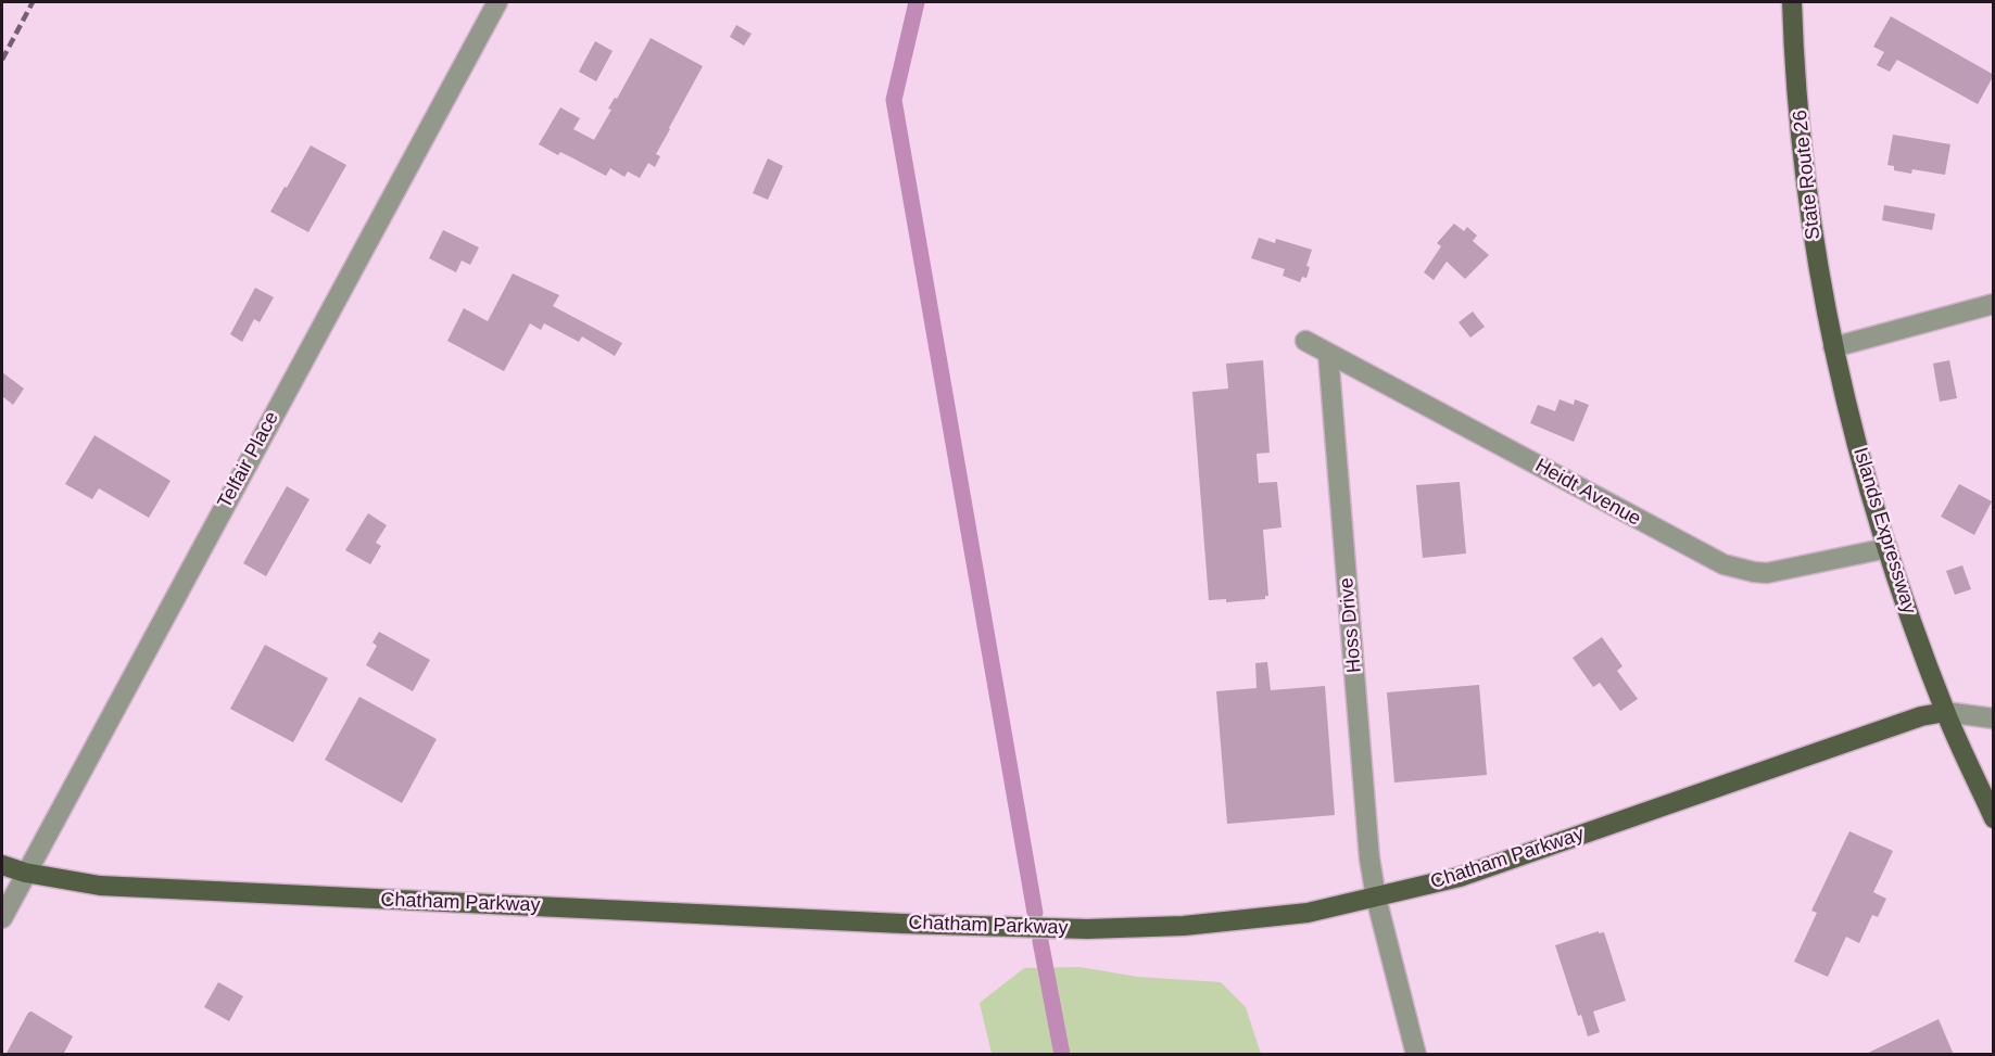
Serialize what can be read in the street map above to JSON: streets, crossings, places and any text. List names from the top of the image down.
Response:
{
  "streets": {
    "main road": ["State Route 26", "Islands Expressway", "Chatham Parkway"],
    "street": ["Telfair Place", "Heidt Avenue", "Hoss Drive"]
  },
  "crossings": [
    ["State Route 26", "Islands Expressway"],
    ["Telfair Place", "Chatham Parkway"],
    ["Heidt Avenue", "Islands Expressway"],
    ["Heidt Avenue", "Hoss Drive"],
    ["Islands Expressway", "Chatham Parkway"],
    ["Hoss Drive", "Chatham Parkway"]
  ]
}
